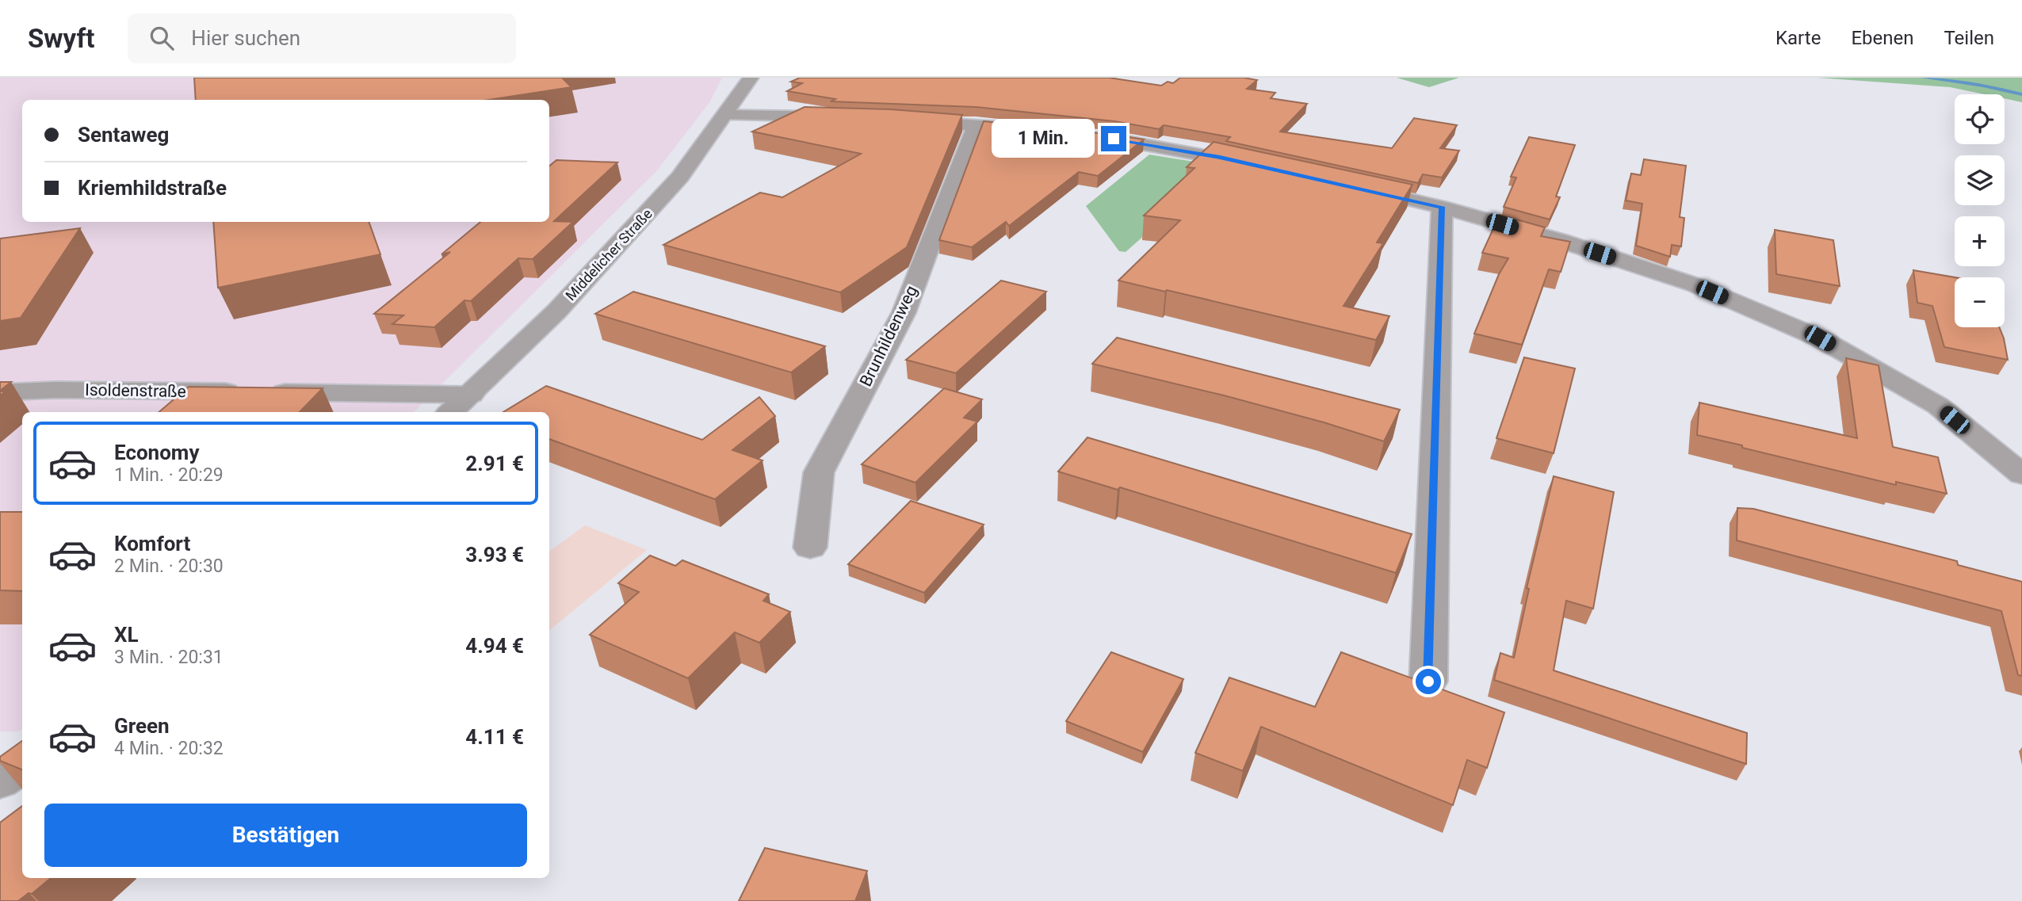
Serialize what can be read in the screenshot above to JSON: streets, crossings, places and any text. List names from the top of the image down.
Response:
{
  "streets": {
    "street": ["Middelicher Straße", "Brunhildenweg", "Isoldenstraße"]
  },
  "crossings": [
    ["Middelicher Straße", "Isoldenstraße"]
  ],
  "page": {
    "header": "Swyft",
    "search": "Hier suchen",
    "nav": ["Karte", "Ebenen", "Teilen"],
    "map_buttons": ["+", "−"],
    "banner": ["Sentaweg", "Kriemhildstraße"],
    "bubble": "1 Min.",
    "list": [
      {
        "name": "Economy",
        "note": "1 Min. · 20:29",
        "value": "2.91 €"
      },
      {
        "name": "Komfort",
        "note": "2 Min. · 20:30",
        "value": "3.93 €"
      },
      {
        "name": "XL",
        "note": "3 Min. · 20:31",
        "value": "4.94 €"
      },
      {
        "name": "Green",
        "note": "4 Min. · 20:32",
        "value": "4.11 €"
      }
    ],
    "buttons": "Bestätigen"
  }
}
